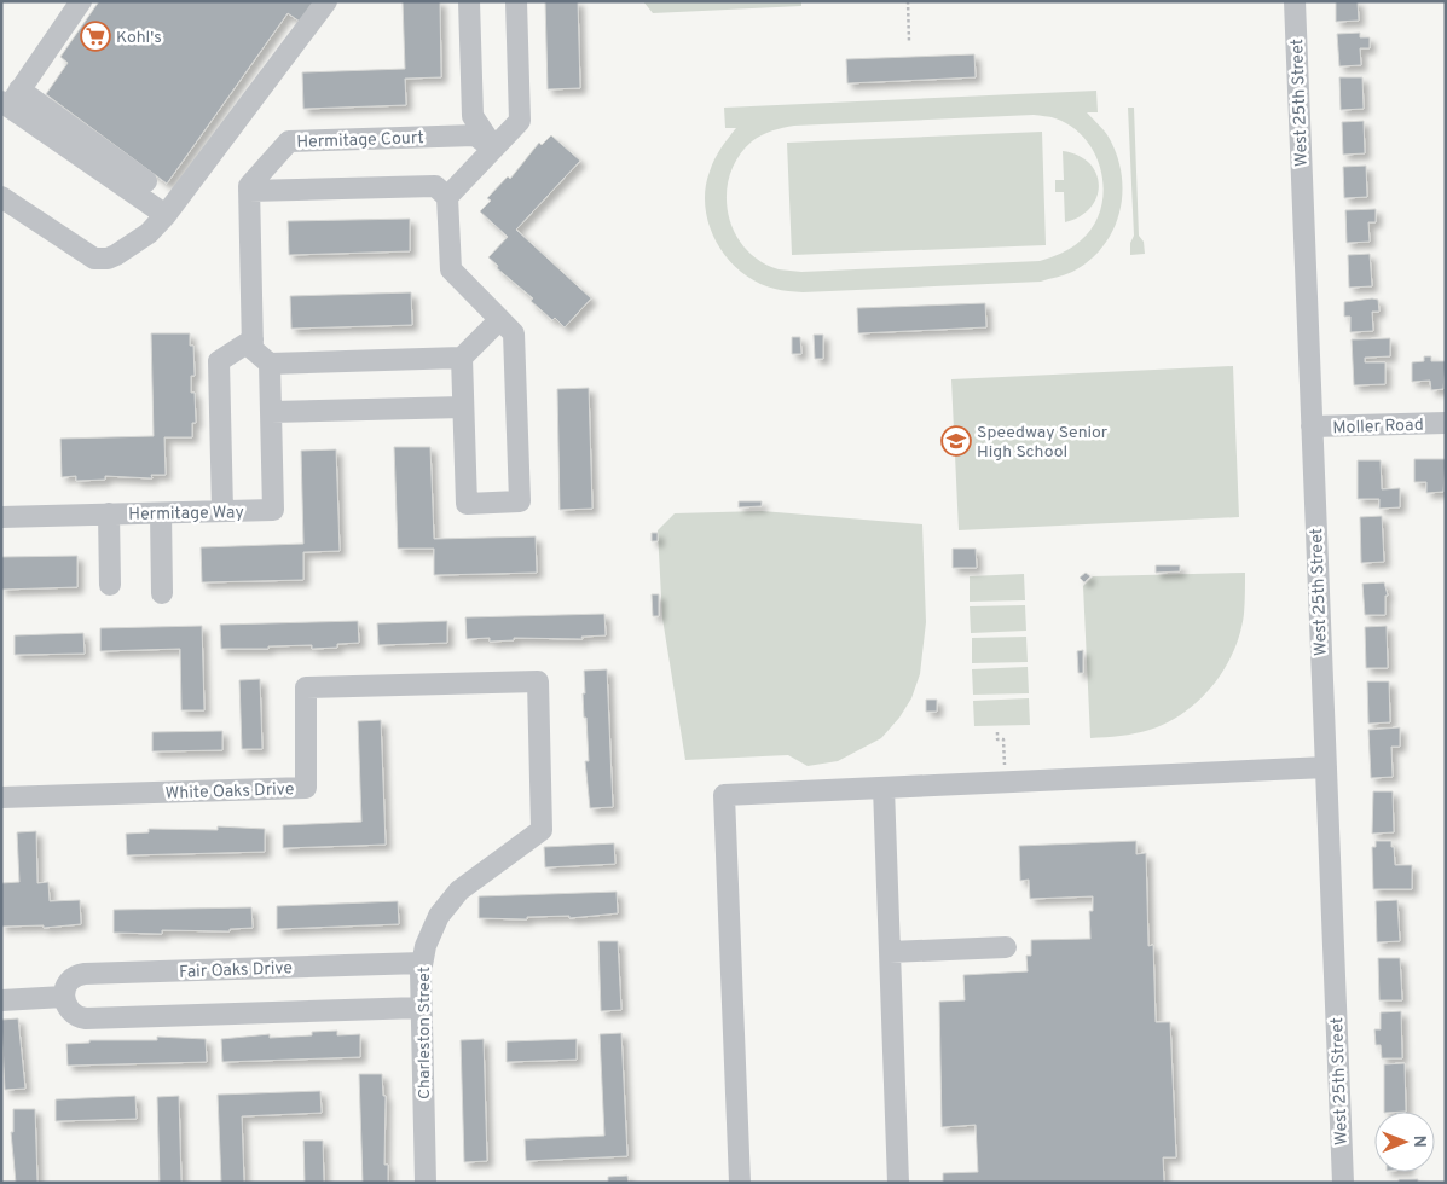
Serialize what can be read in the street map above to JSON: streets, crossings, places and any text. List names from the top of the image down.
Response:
{
  "streets": {
    "street": [
      "West 25th Street",
      "Hermitage Court",
      "Moller Road",
      "Hermitage Way",
      "White Oaks Drive",
      "Fair Oaks Drive",
      "Charleston Street"
    ]
  },
  "crossings": [
    ["West 25th Street", "Moller Road"],
    ["White Oaks Drive", "Charleston Street"],
    ["Fair Oaks Drive", "Charleston Street"]
  ],
  "places": {
    "supermarket": ["Kohl's"],
    "school or university": ["Speedway Senior High School"]
  },
  "north": "right"
}
